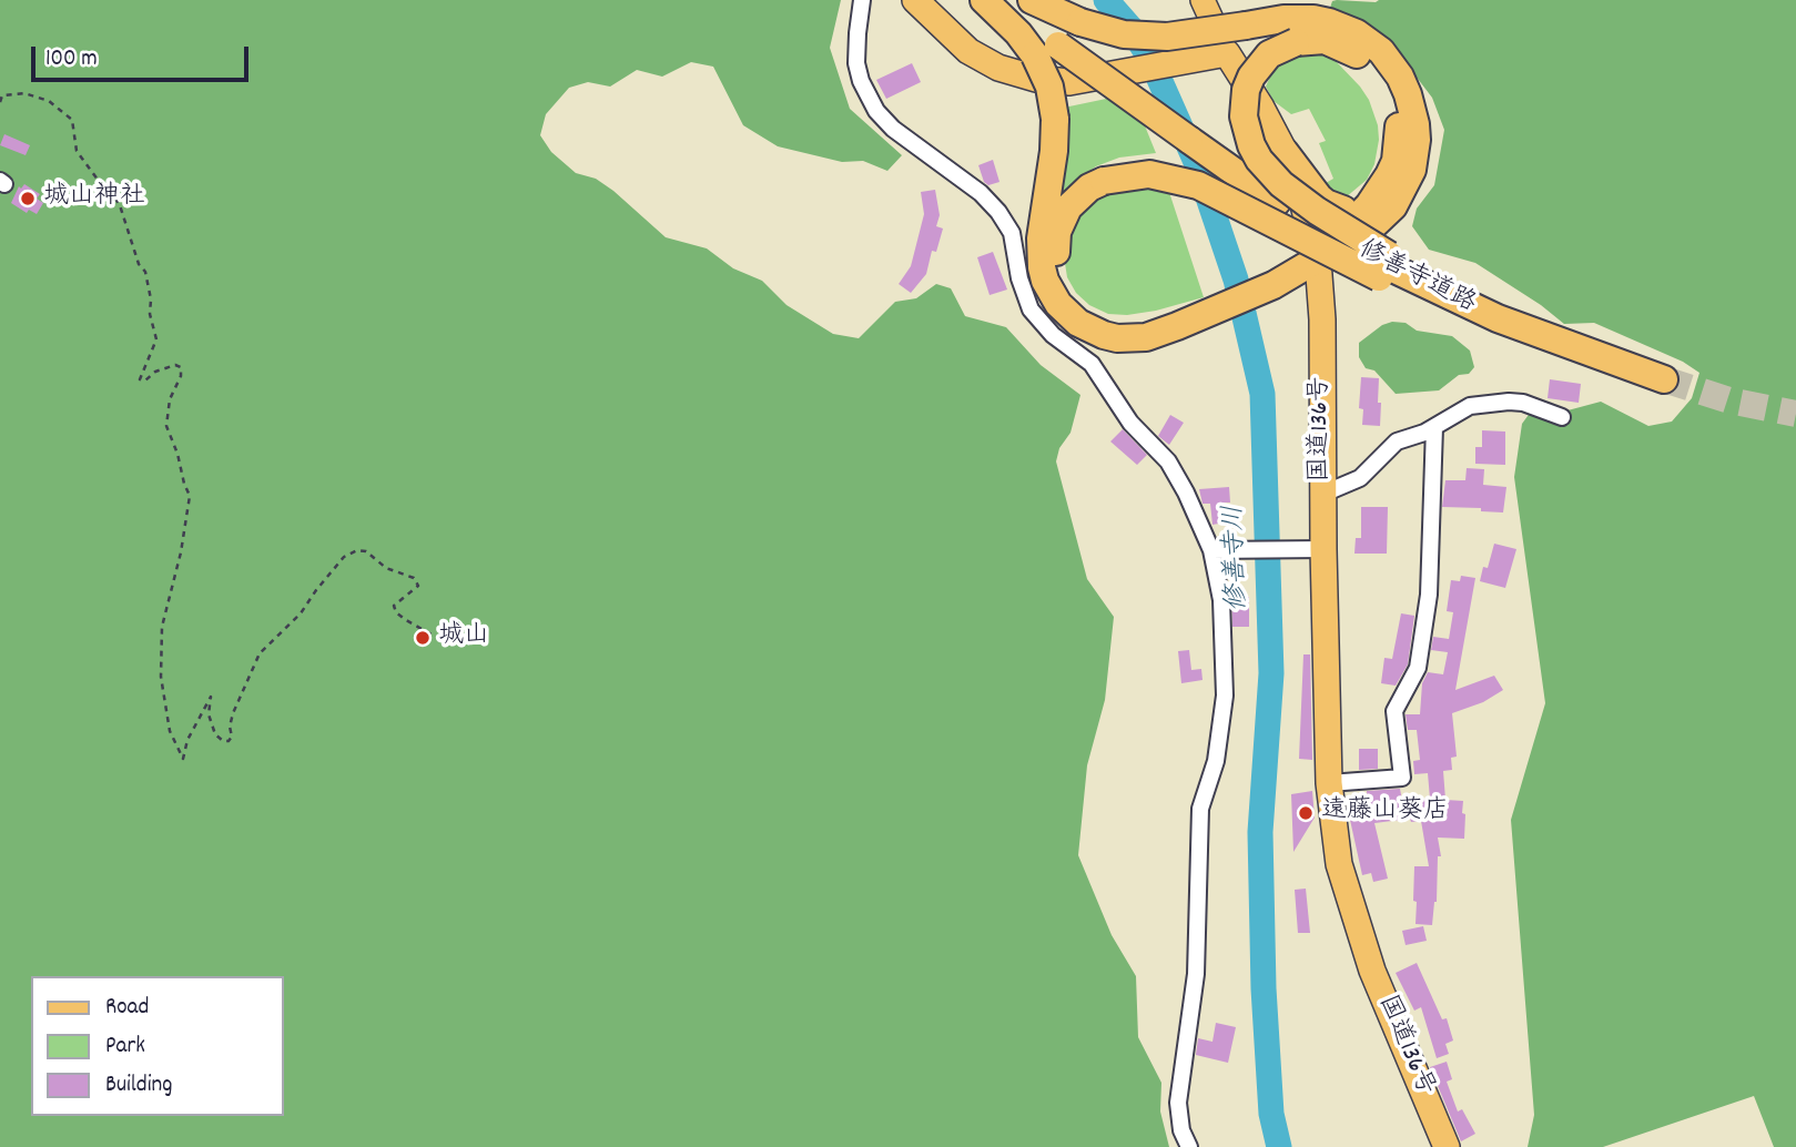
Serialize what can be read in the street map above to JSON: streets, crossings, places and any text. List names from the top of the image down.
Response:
{
  "streets": {
    "highway": ["修善寺道路", "国道136号"]
  },
  "water": ["修善寺川"],
  "places": ["城山神社", "城山", "遠藤山葵店"],
  "legend": ["Road", "Park", "Building"],
  "scale_bar": "100 m"
}
